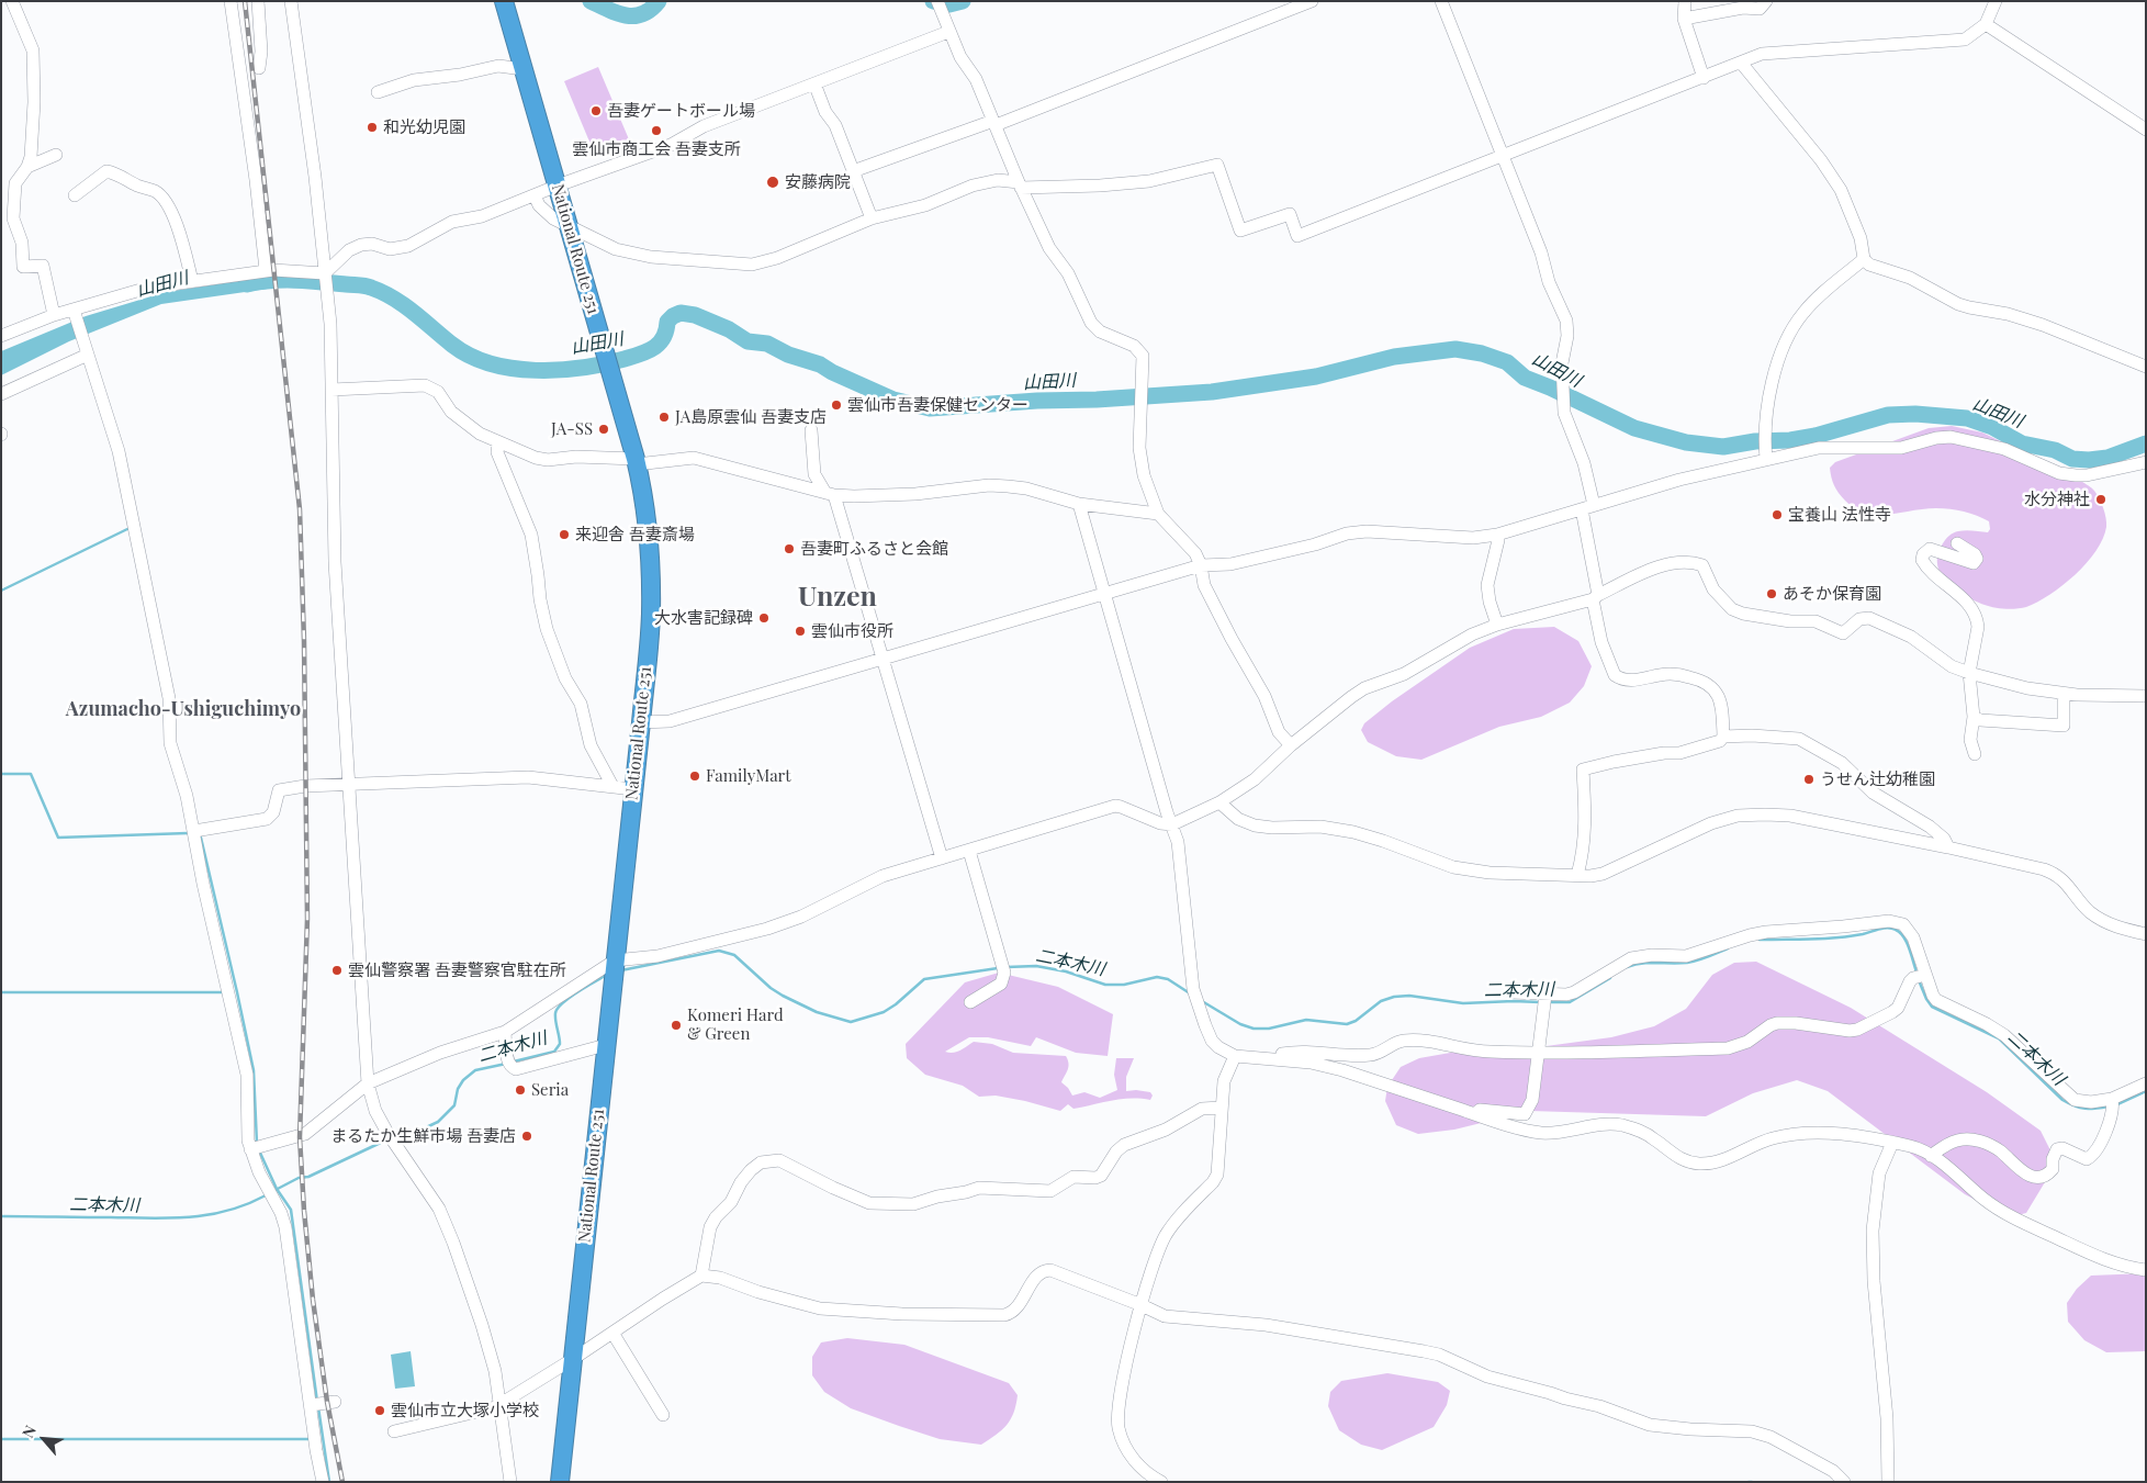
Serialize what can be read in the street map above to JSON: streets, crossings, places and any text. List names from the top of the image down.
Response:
{
  "streets": {
    "highway": ["National Route 251"]
  },
  "districts": ["Unzen", "Azumacho-Ushiguchimyo"],
  "water": ["山田川", "二本木川"],
  "places": [
    "吾妻ゲートボール場",
    "和光幼児園",
    "雲仙市商工会 吾妻支所",
    "安藤病院",
    "雲仙市吾妻保健センター",
    "JA島原雲仙 吾妻支店",
    "JA-SS",
    "水分神社",
    "宝養山 法性寺",
    "来迎舎 吾妻斎場",
    "吾妻町ふるさと会館",
    "あそか保育園",
    "大水害記録碑",
    "雲仙市役所",
    "FamilyMart",
    "うせん辻幼稚園",
    "雲仙警察署 吾妻警察官駐在所",
    "Komeri Hard & Green",
    "Seria",
    "まるたか生鮮市場 吾妻店",
    "雲仙市立大塚小学校"
  ],
  "north": "top left"
}
